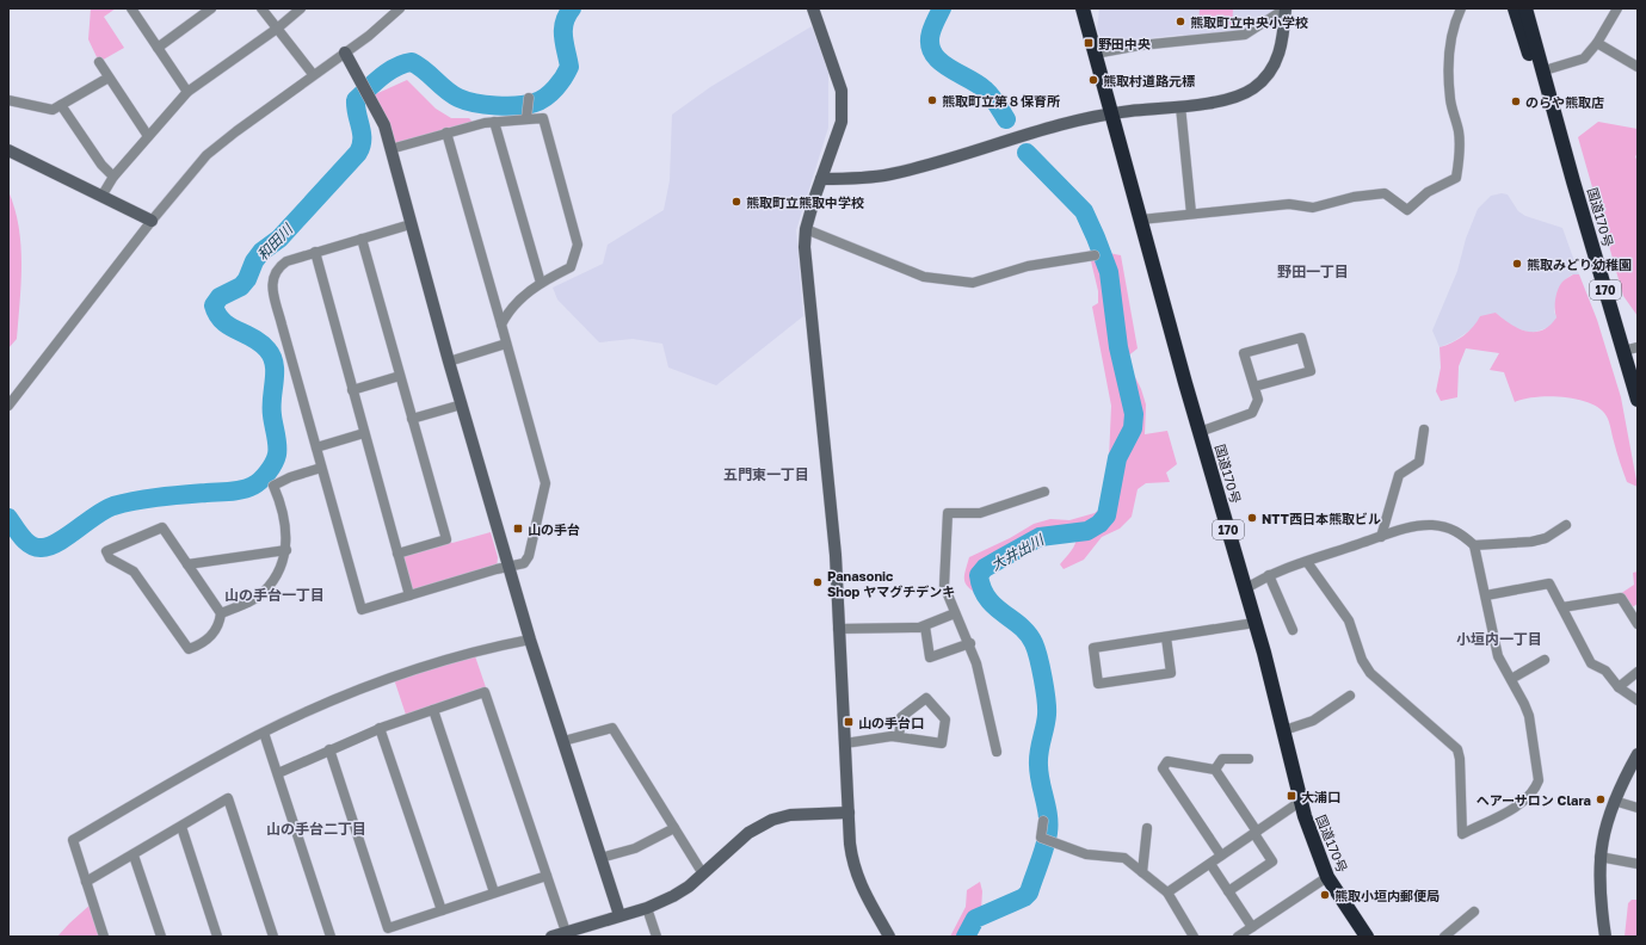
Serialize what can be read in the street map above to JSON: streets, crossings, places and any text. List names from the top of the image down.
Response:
{
  "streets": {
    "highway": ["国道170号", "170"]
  },
  "districts": [
    "野田一丁目",
    "五門東一丁目",
    "山の手台一丁目",
    "小垣内一丁目",
    "山の手台二丁目"
  ],
  "water": ["和田川", "大井出川"],
  "places": {
    "other": [
      "熊取町立中央小学校",
      "熊取村道路元標",
      "熊取町立第８保育所",
      "のらや熊取店",
      "熊取町立熊取中学校",
      "熊取みどり幼稚園",
      "NTT西日本熊取ビル",
      "Panasonic Shop ヤマグチデンキ",
      "ヘアーサロン Clara",
      "熊取小垣内郵便局"
    ],
    "transit": [
      "野田中央",
      "山の手台",
      "山の手台口",
      "大浦口"
    ]
  }
}
